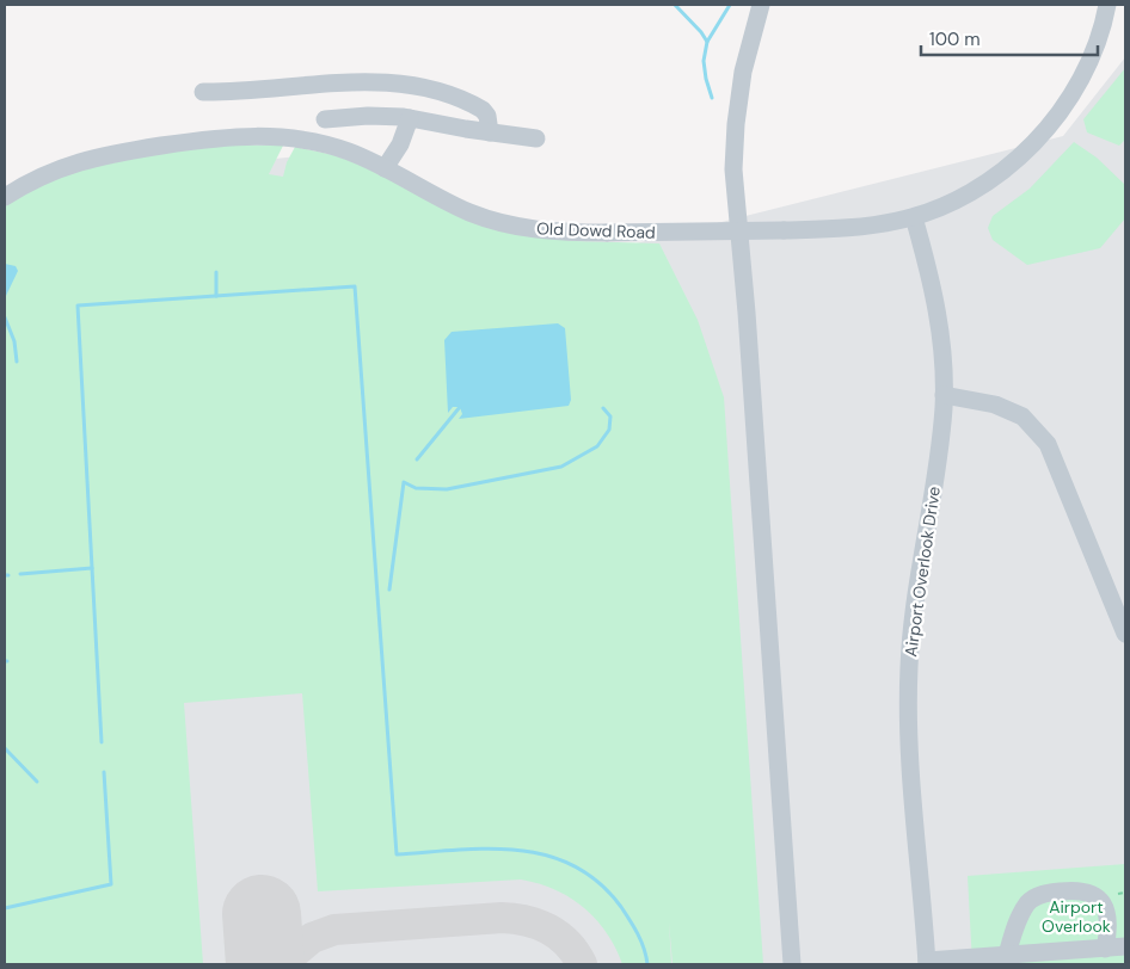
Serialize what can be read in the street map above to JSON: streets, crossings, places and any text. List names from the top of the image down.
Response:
{
  "streets": {
    "street": ["Old Dowd Road", "Airport Overlook Drive"]
  },
  "crossings": [
    ["Old Dowd Road", "Airport Overlook Drive"]
  ],
  "parks": ["Airport Overlook"],
  "scale_bar": "100 m"
}
